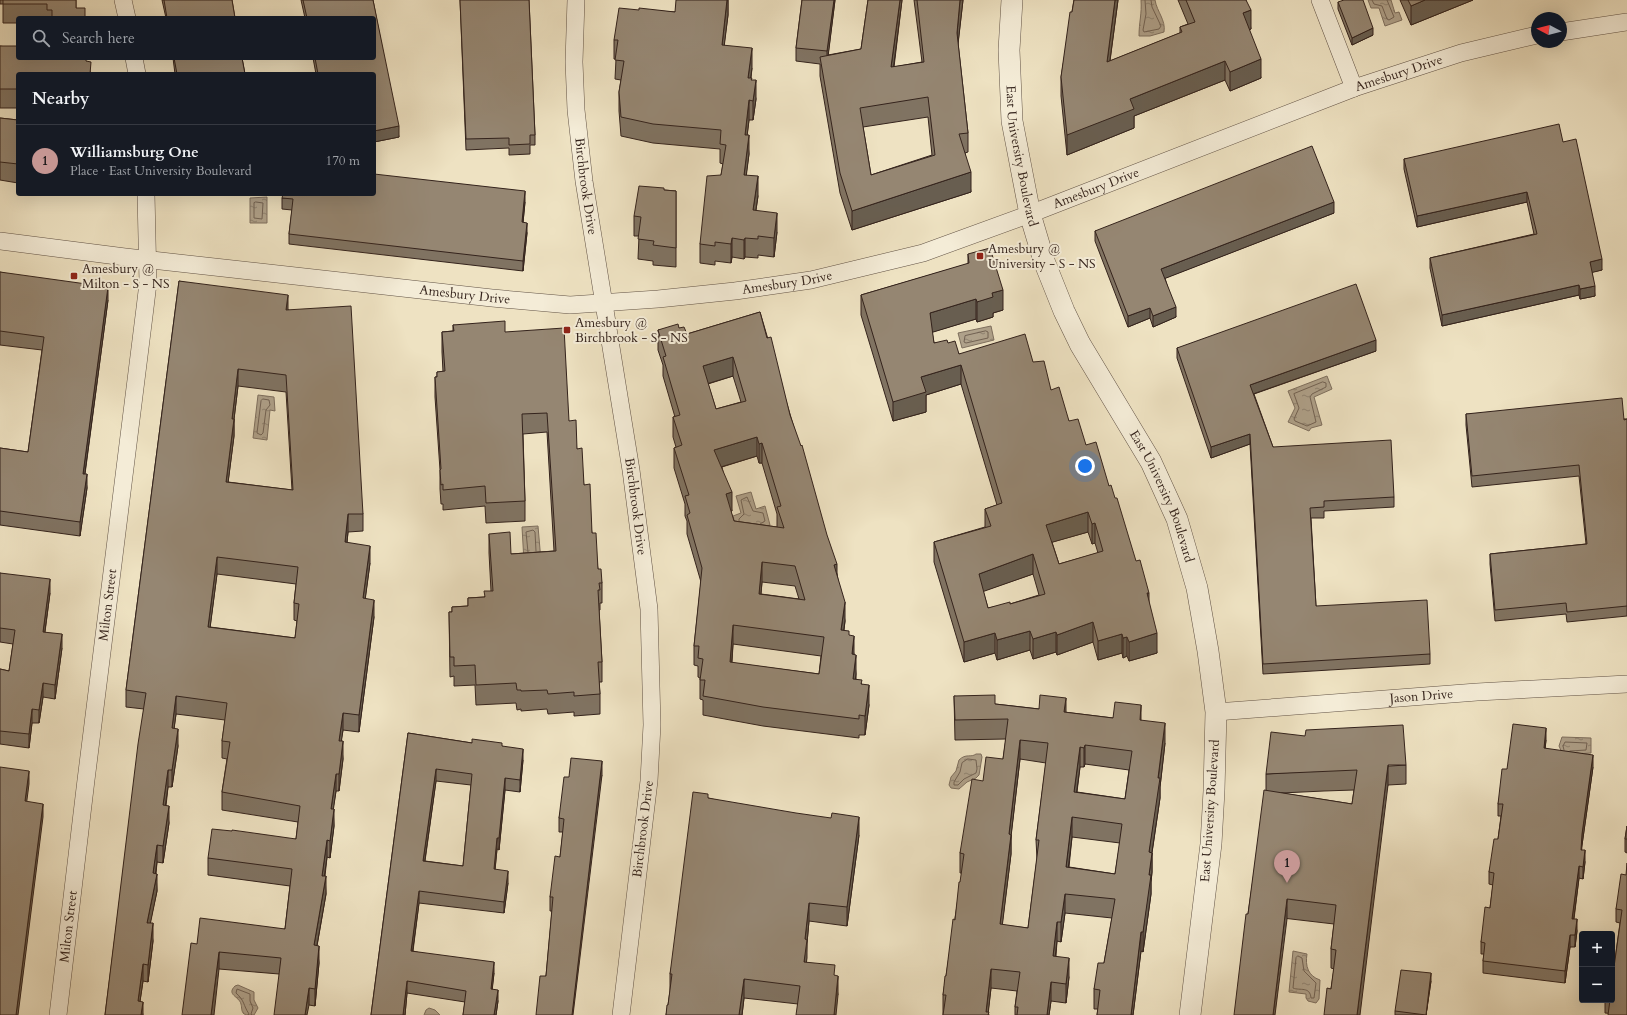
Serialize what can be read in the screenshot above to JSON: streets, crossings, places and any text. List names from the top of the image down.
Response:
{
  "streets": {
    "street": [
      "Amesbury Drive",
      "East University Boulevard",
      "Birchbrook Drive",
      "Milton Street",
      "Jason Drive"
    ]
  },
  "crossings": [
    ["Amesbury Drive", "East University Boulevard"],
    ["Amesbury Drive", "Birchbrook Drive"],
    ["Amesbury Drive", "Milton Street"],
    ["East University Boulevard", "Jason Drive"]
  ],
  "places": {
    "transit": ["Amesbury @ University - S - NS", "Amesbury @ Milton - S - NS", "Amesbury @ Birchbrook - S - NS"]
  },
  "north": "left",
  "page": {
    "search": "Search here",
    "heading": "Nearby",
    "list": [
      {
        "mark": "1",
        "name": "Williamsburg One",
        "note": "Place · East University Boulevard",
        "value": "170 m"
      }
    ],
    "pins": "1",
    "map_buttons": ["+", "−"]
  }
}
